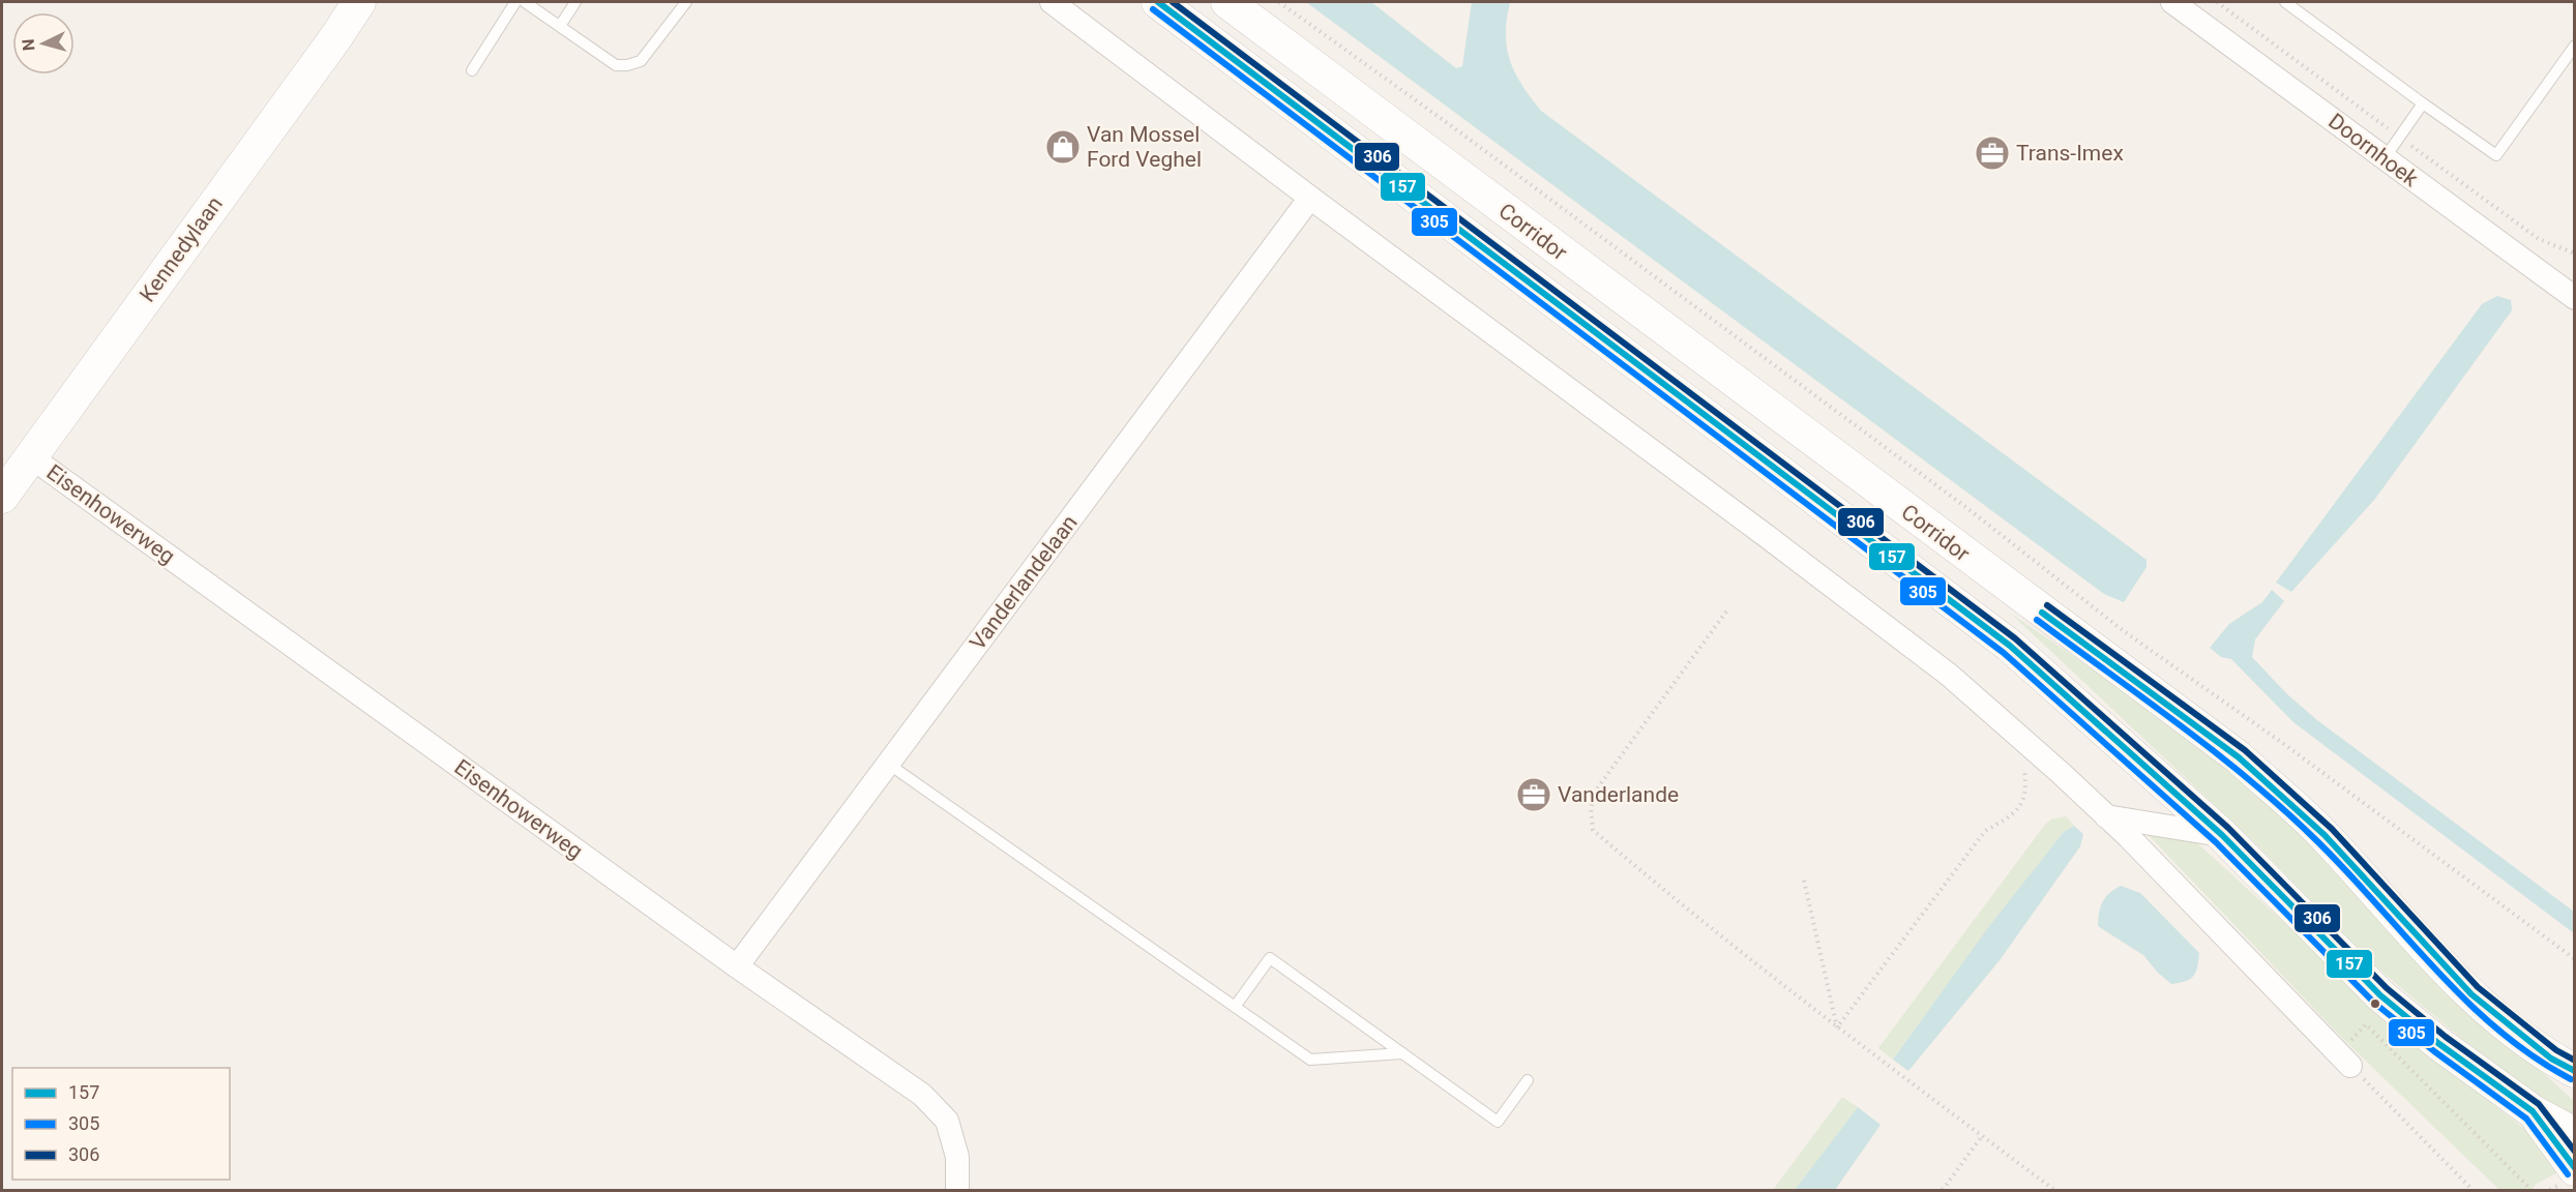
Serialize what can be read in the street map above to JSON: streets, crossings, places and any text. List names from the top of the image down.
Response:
{
  "streets": {
    "main road": ["Corridor", "Kennedylaan"],
    "street": ["Doornhoek", "Eisenhowerweg", "Vanderlandelaan"]
  },
  "crossings": [
    ["Kennedylaan", "Eisenhowerweg"],
    ["Eisenhowerweg", "Vanderlandelaan"]
  ],
  "places": {
    "shop": ["Van Mossel Ford Veghel"],
    "office": ["Trans-Imex", "Vanderlande"]
  },
  "lines": ["transit line 157", "transit line 306", "transit line 305"],
  "legend": ["157", "305", "306"],
  "north": "left"
}
